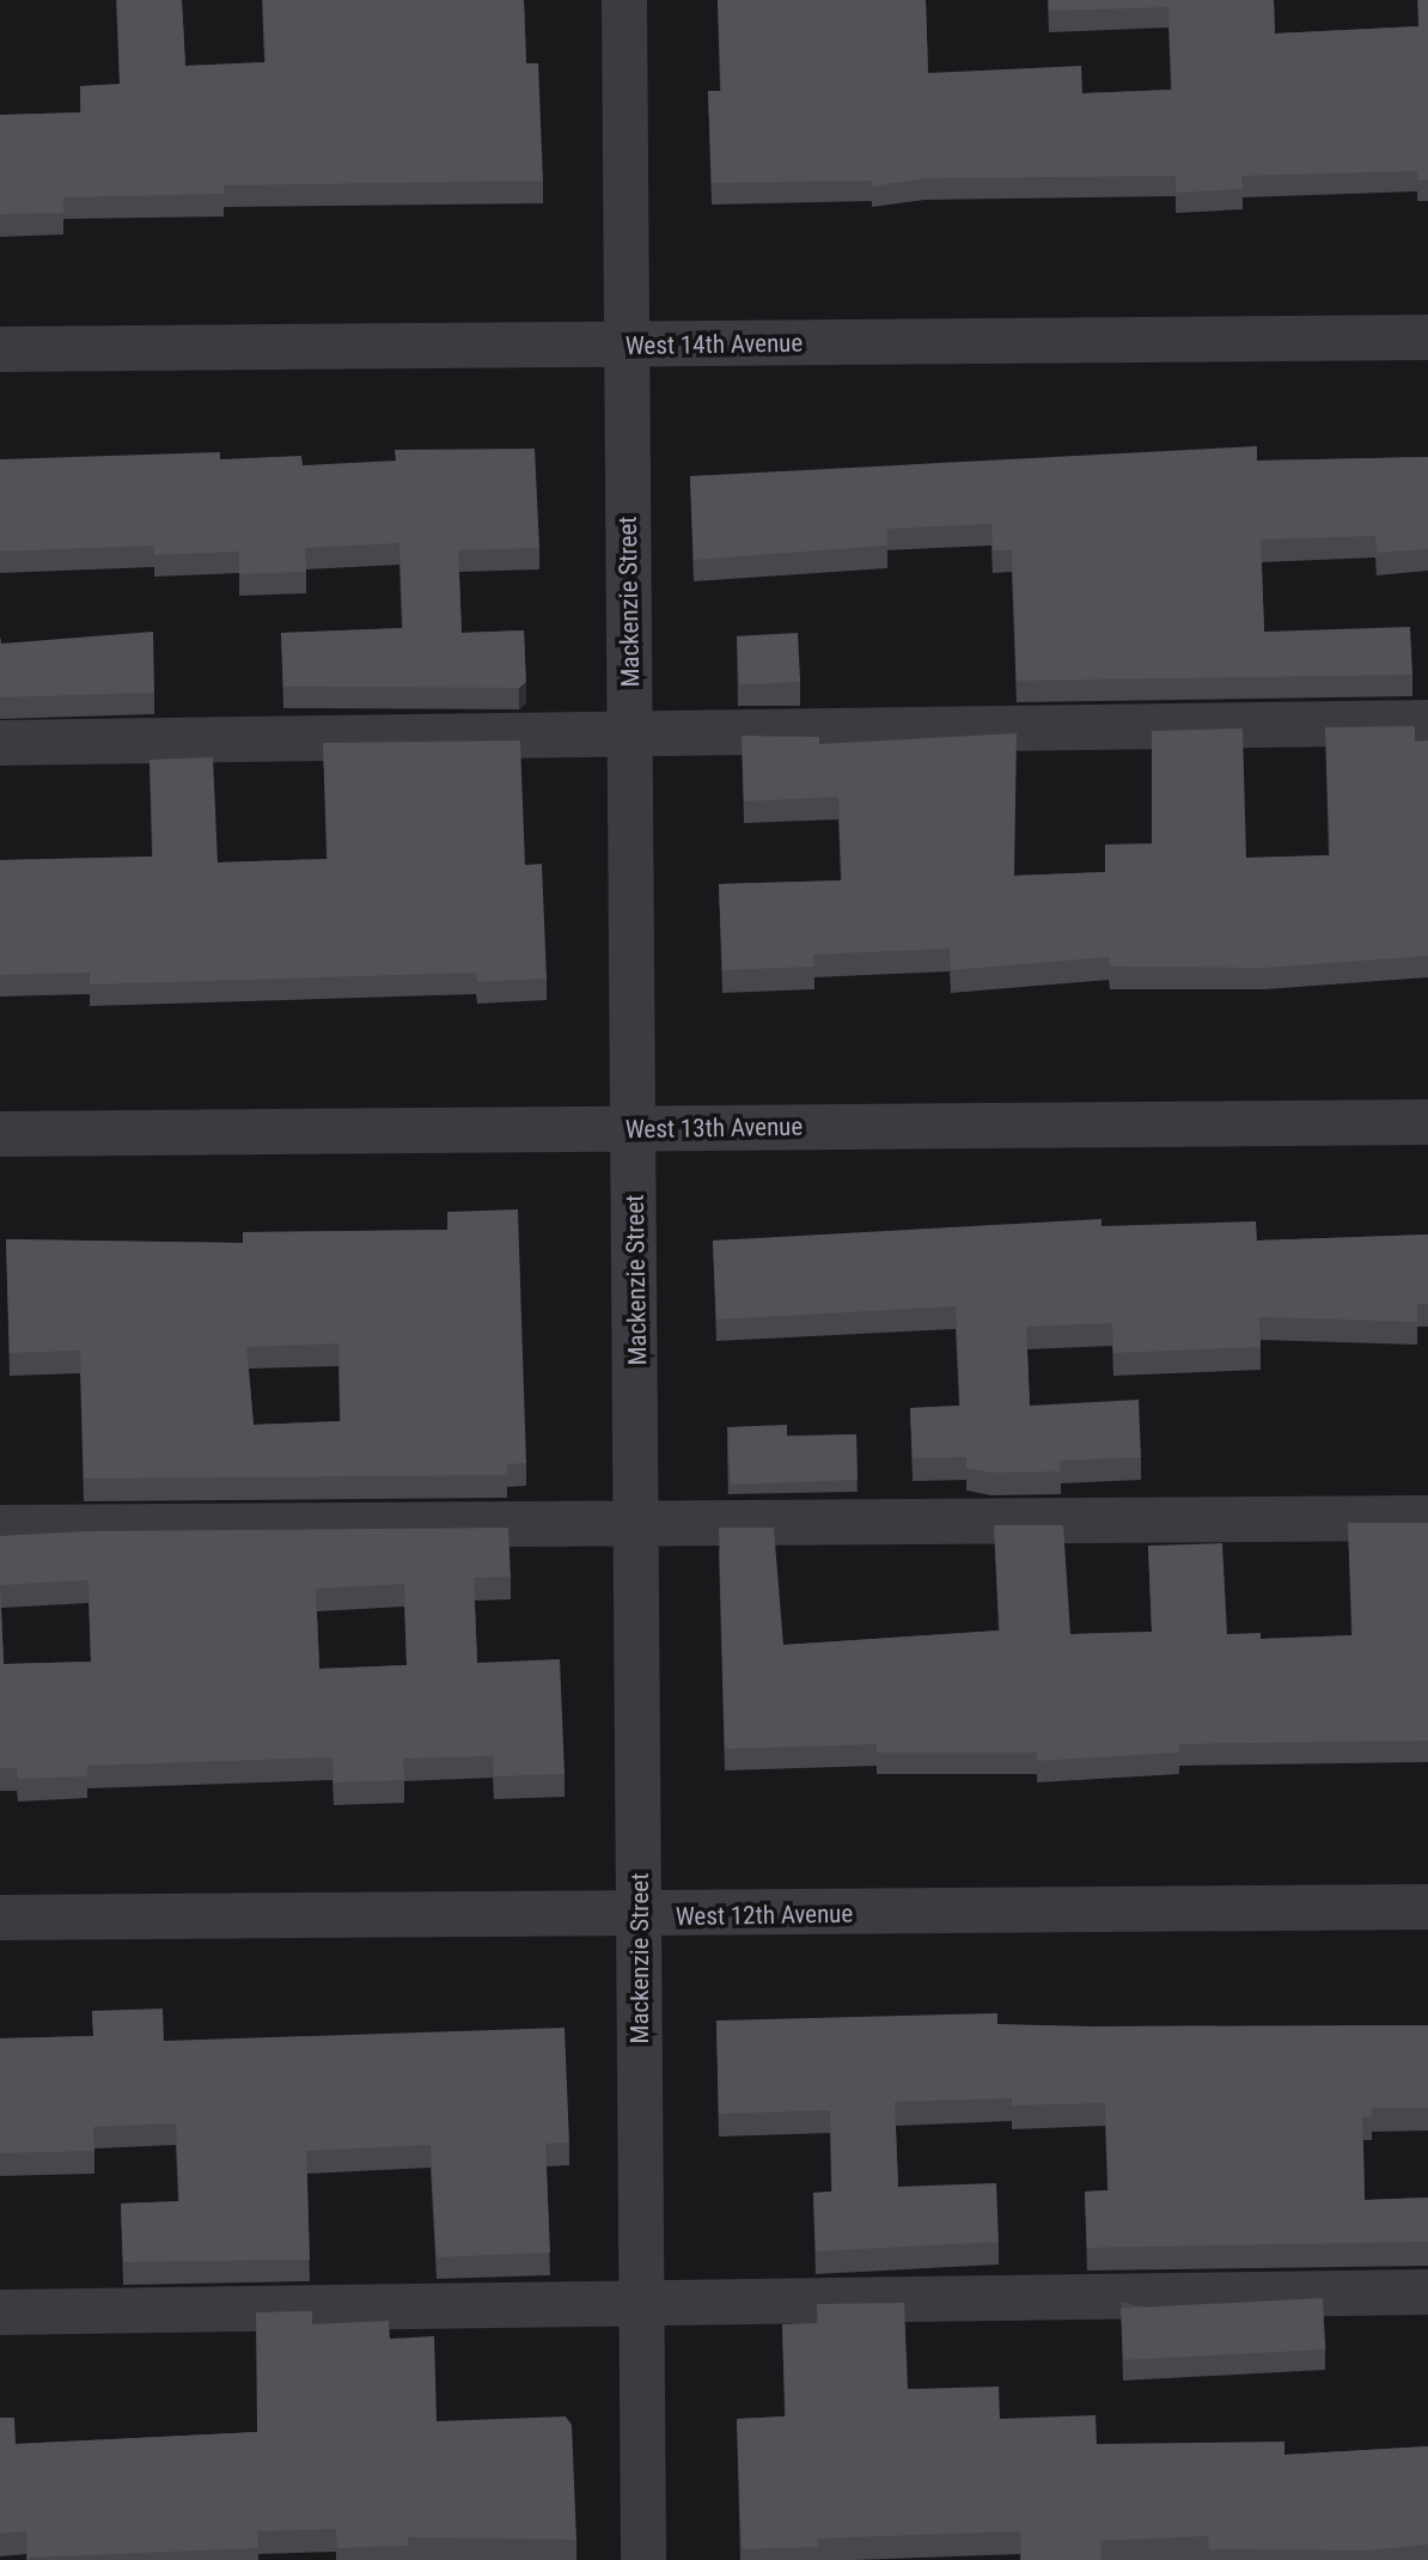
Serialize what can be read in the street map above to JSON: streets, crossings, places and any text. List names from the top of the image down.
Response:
{
  "streets": {
    "street": [
      "West 14th Avenue",
      "Mackenzie Street",
      "West 13th Avenue",
      "West 12th Avenue"
    ]
  },
  "crossings": [
    ["West 14th Avenue", "Mackenzie Street"],
    ["Mackenzie Street", "West 13th Avenue"],
    ["Mackenzie Street", "West 12th Avenue"]
  ]
}
